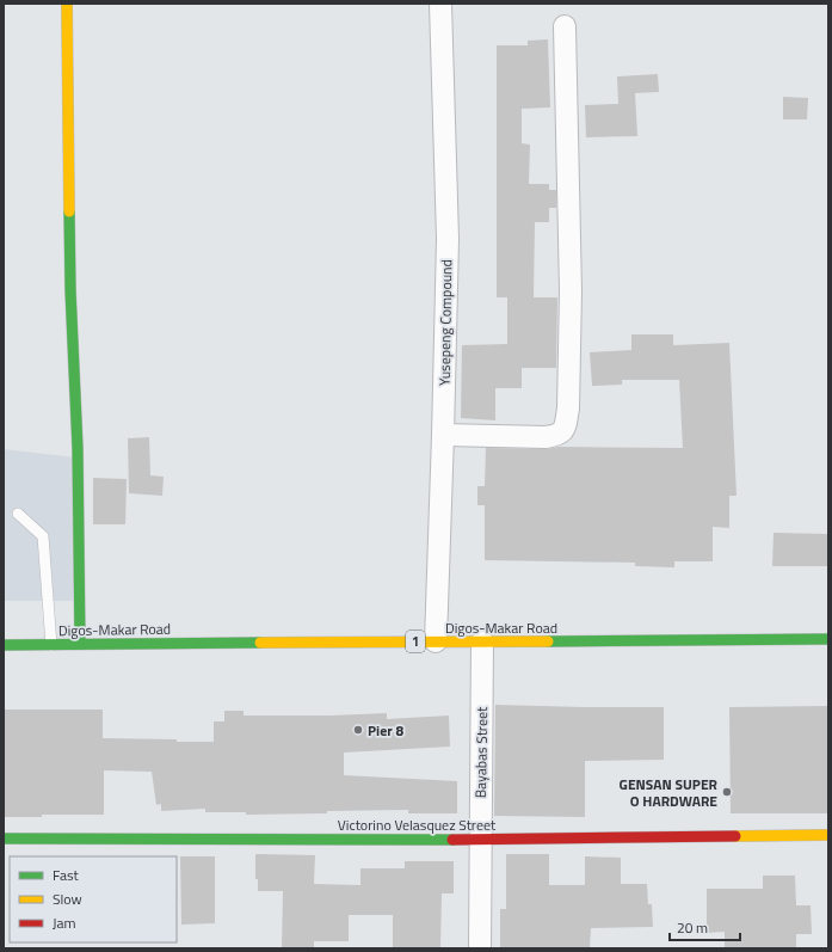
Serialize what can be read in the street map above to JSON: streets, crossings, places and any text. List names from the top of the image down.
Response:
{
  "streets": {
    "street": [
      "Yusepeng Compound",
      "Digos-Makar Road",
      "1",
      "Bayabas Street",
      "Victorino Velasquez Street"
    ]
  },
  "crossings": [
    ["Yusepeng Compound", "Digos-Makar Road"],
    ["Digos-Makar Road", "Bayabas Street"],
    ["Bayabas Street", "Victorino Velasquez Street"]
  ],
  "places": ["Pier 8", "GENSAN SUPER O HARDWARE"],
  "legend": ["Fast", "Slow", "Jam"],
  "scale_bar": "20 m"
}
